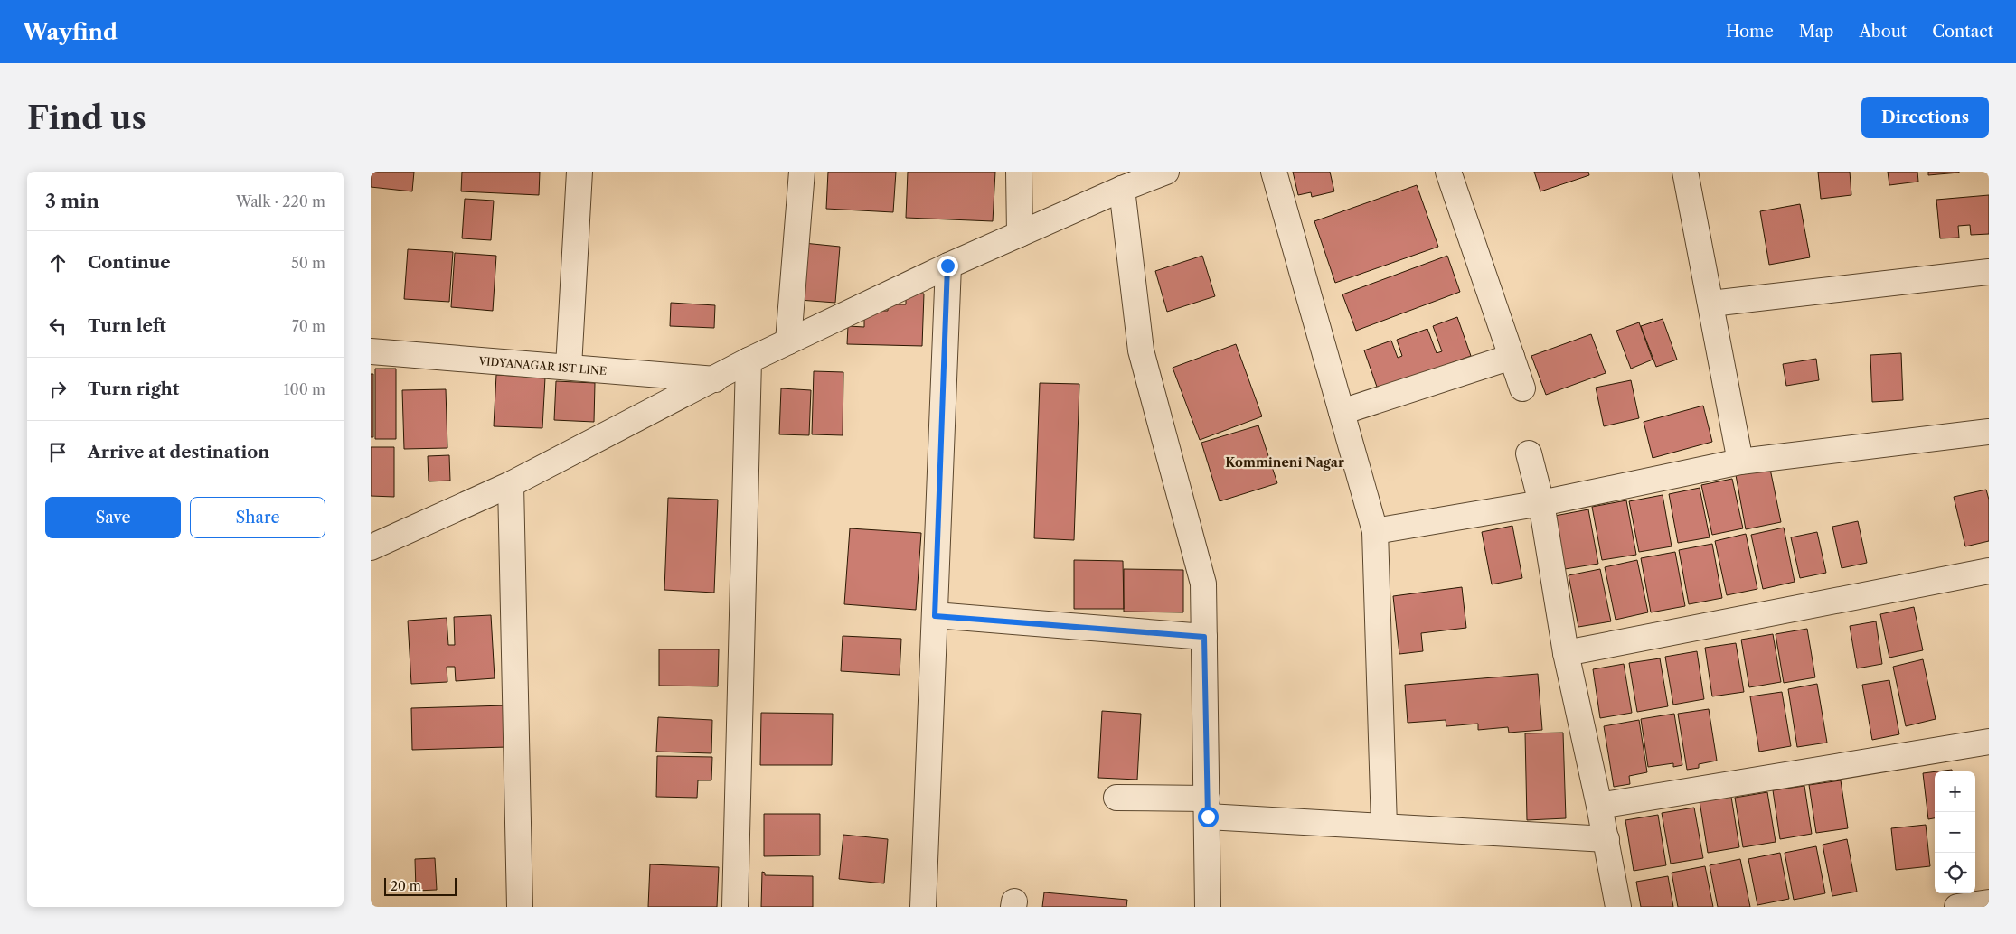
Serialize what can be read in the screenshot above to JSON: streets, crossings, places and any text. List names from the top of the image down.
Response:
{
  "streets": {
    "street": ["VIDYANAGAR 1ST LINE"]
  },
  "districts": ["Kommineni Nagar"],
  "scale_bar": "20 m",
  "page": {
    "header": "Wayfind",
    "nav": [
      "Home",
      "Map",
      "About",
      "Contact"
    ],
    "buttons": [
      "Directions",
      ["Save", "Share"]
    ],
    "title": "Find us",
    "heading": ["3 min", "Walk · 220 m"],
    "list": [
      ["Continue", "50 m"],
      ["Turn left", "70 m"],
      ["Turn right", "100 m"],
      "Arrive at destination"
    ],
    "map_buttons": ["+", "−"],
    "scale": "20 m"
  }
}
